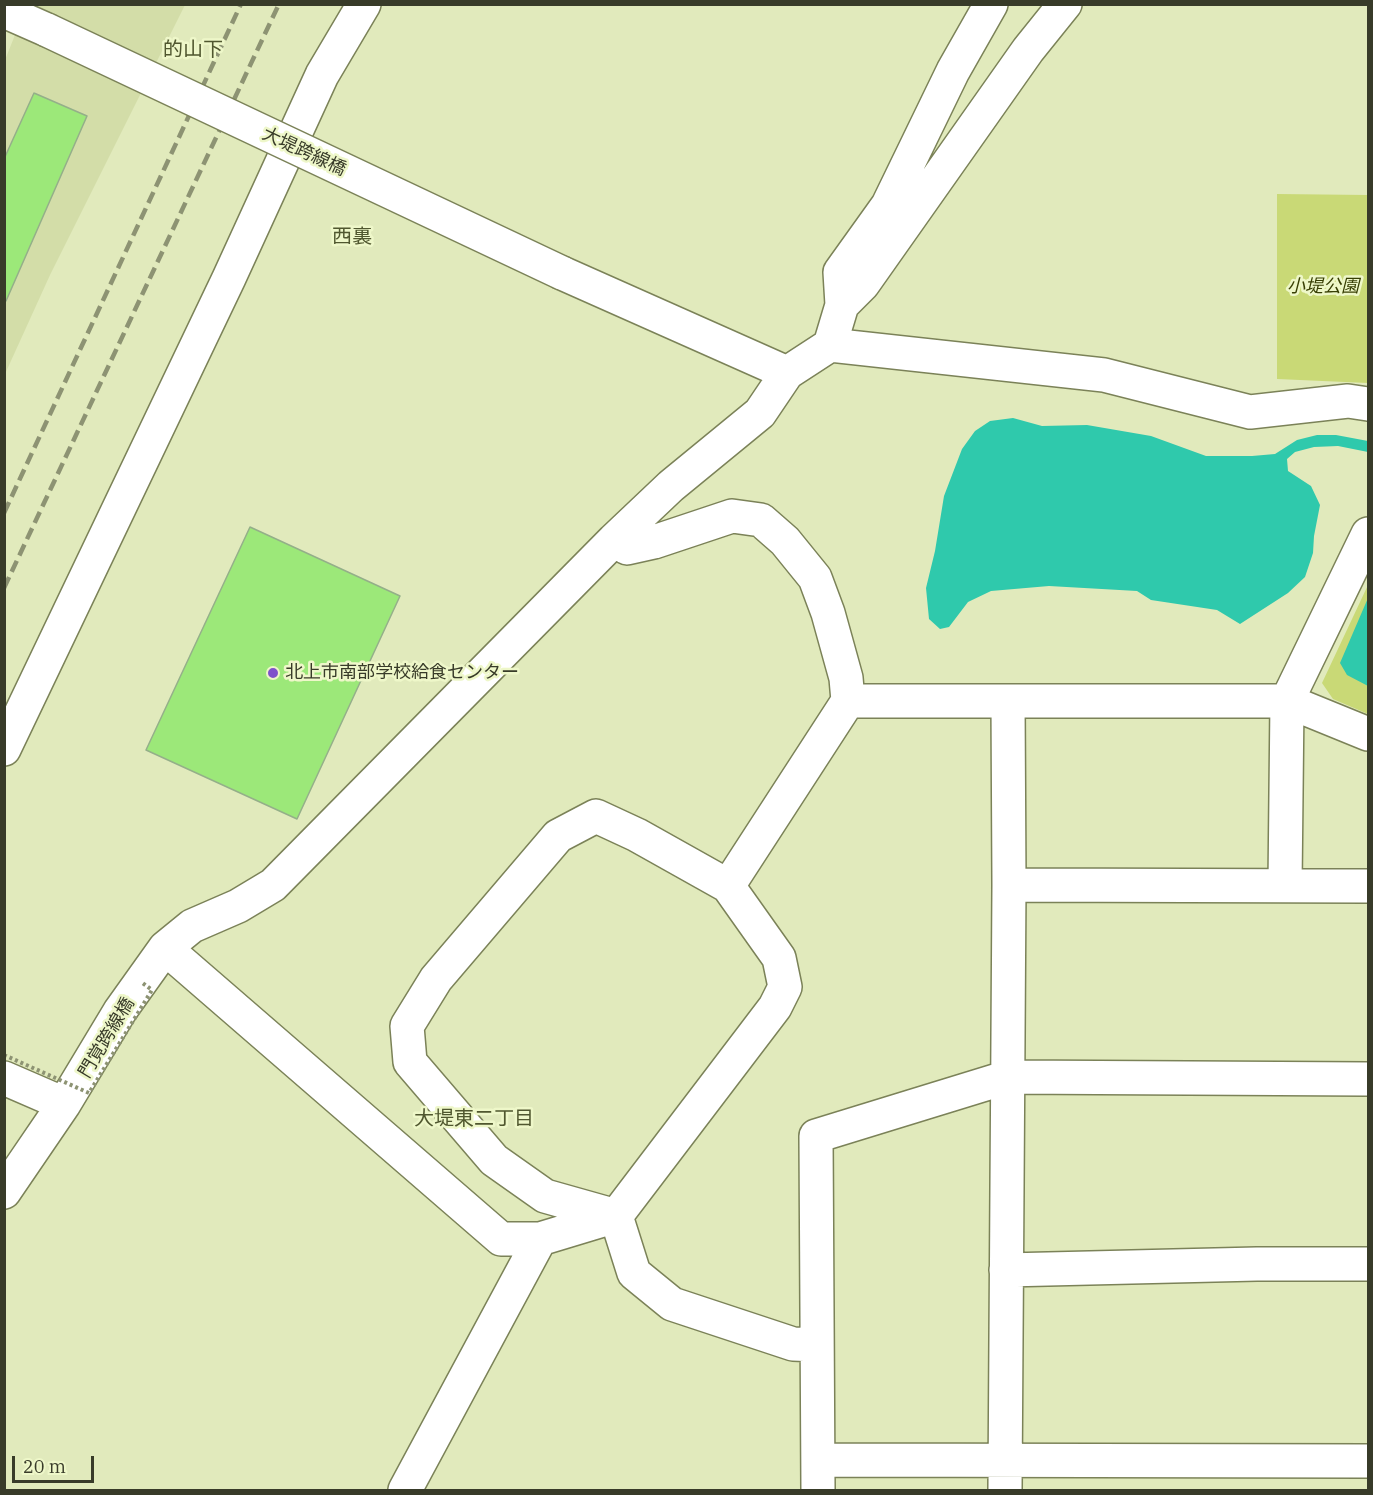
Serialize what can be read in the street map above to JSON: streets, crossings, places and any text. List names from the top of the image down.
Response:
{
  "streets": {
    "street": ["大堤跨線橋"],
    "path": ["門覚跨線橋"]
  },
  "districts": ["的山下", "西裏", "大堤東二丁目"],
  "parks": ["小堤公園"],
  "places": ["北上市南部学校給食センター"],
  "scale_bar": "20 m"
}
